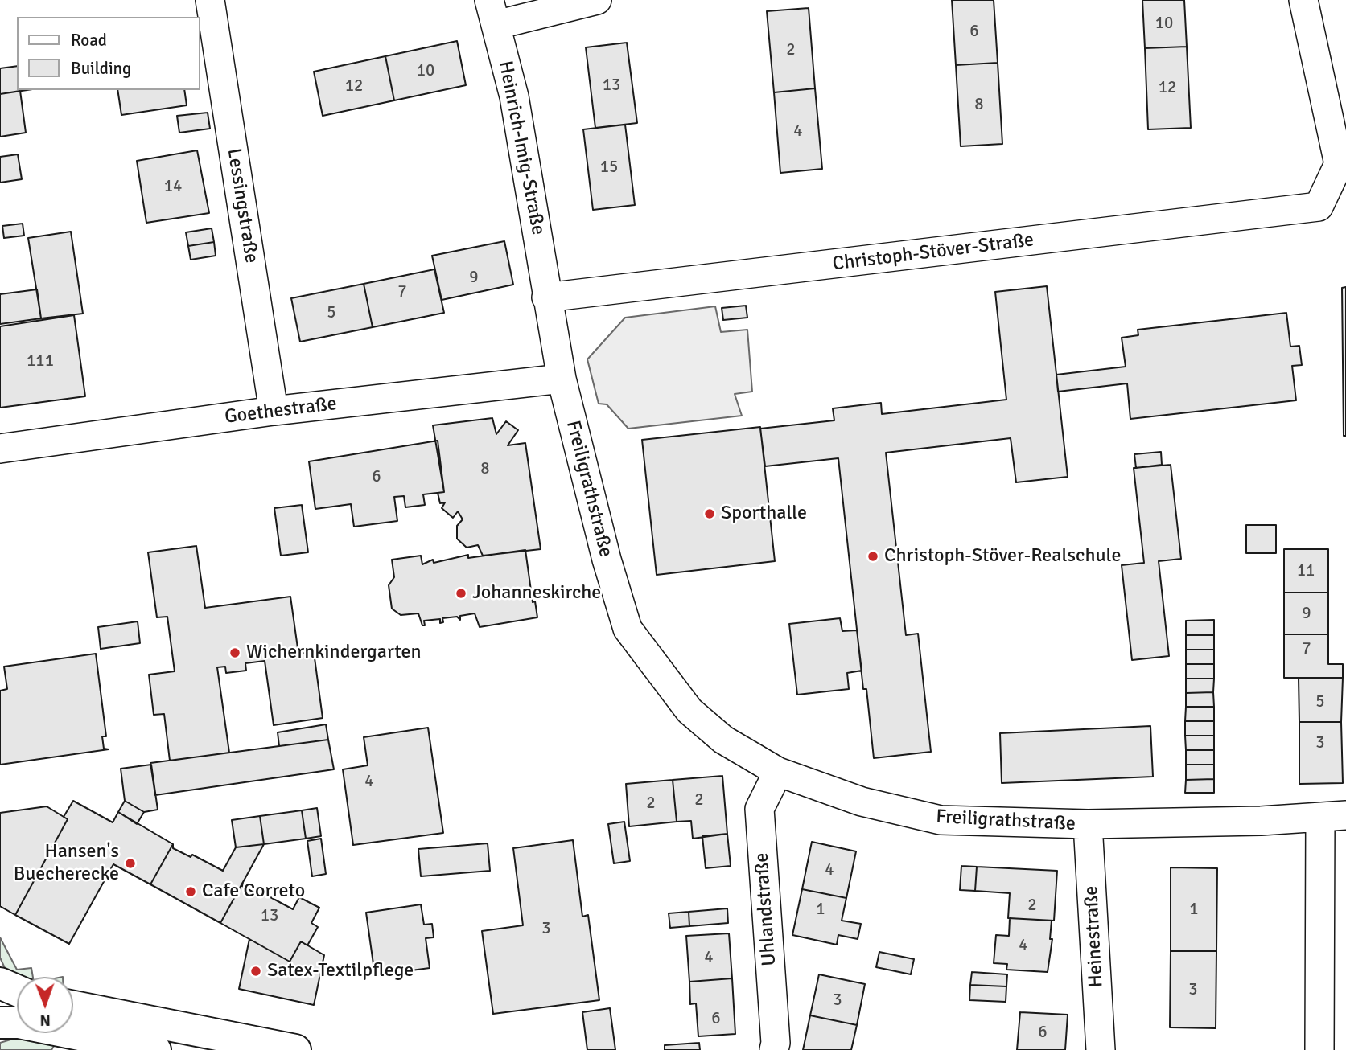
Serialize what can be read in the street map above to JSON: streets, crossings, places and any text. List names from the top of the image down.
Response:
{
  "streets": {
    "street": [
      "Heinrich-Imig-Straße",
      "Lessingstraße",
      "Christoph-Stöver-Straße",
      "Goethestraße",
      "Freiligrathstraße",
      "Uhlandstraße",
      "Heinestraße"
    ]
  },
  "crossings": [
    ["Heinrich-Imig-Straße", "Christoph-Stöver-Straße"],
    ["Heinrich-Imig-Straße", "Freiligrathstraße"],
    ["Lessingstraße", "Goethestraße"],
    ["Christoph-Stöver-Straße", "Freiligrathstraße"],
    ["Goethestraße", "Freiligrathstraße"],
    ["Freiligrathstraße", "Uhlandstraße"],
    ["Freiligrathstraße", "Heinestraße"]
  ],
  "places": [
    "Sporthalle",
    "Christoph-Stöver-Realschule",
    "Johanneskirche",
    "Wichernkindergarten",
    "Hansen's Buecherecke",
    "Cafe Correto",
    "Satex-Textilpflege"
  ],
  "house_numbers": [
    "10",
    "6",
    "2",
    "10",
    "13",
    "12",
    "12",
    "8",
    "4",
    "15",
    "14",
    "9",
    "7",
    "5",
    "111",
    "8",
    "6",
    "11",
    "9",
    "7",
    "5",
    "3",
    "4",
    "2",
    "2",
    "4",
    "2",
    "1",
    "1",
    "13",
    "3",
    "4",
    "4",
    "3",
    "3",
    "6",
    "6"
  ],
  "legend": ["Road", "Building"],
  "north": "bottom"
}
